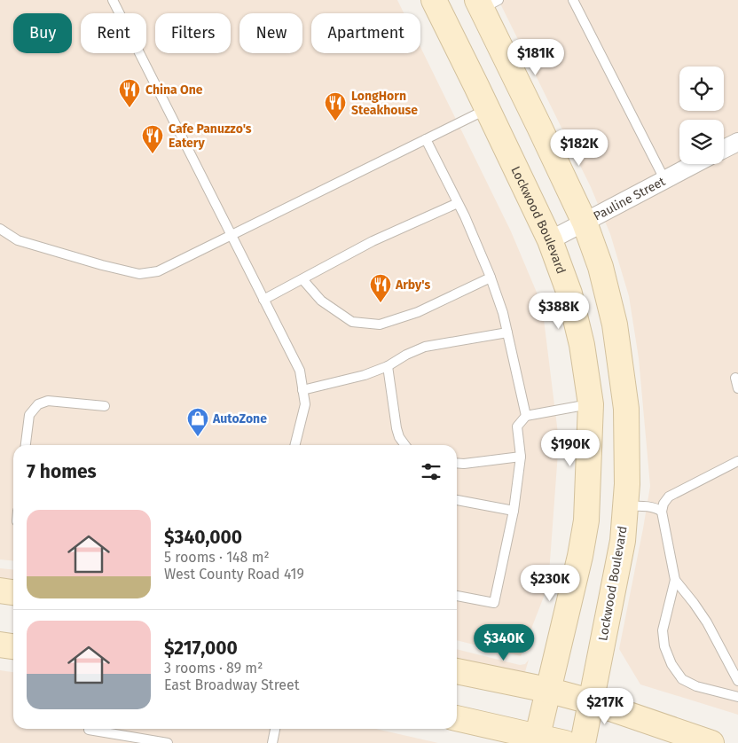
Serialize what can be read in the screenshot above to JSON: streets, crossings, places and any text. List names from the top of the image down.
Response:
{
  "streets": {
    "street": ["Pauline Street", "Lockwood Boulevard"]
  },
  "crossings": [
    ["Pauline Street", "Lockwood Boulevard"]
  ],
  "places": {
    "restaurant": [
      "China One",
      "LongHorn Steakhouse",
      "Cafe Panuzzo's Eatery",
      "Arby's"
    ],
    "shop": ["AutoZone"]
  },
  "page": {
    "chip": [
      "Buy",
      "Rent",
      "Filters",
      "New",
      "Apartment"
    ],
    "price": [
      "$181K",
      "$182K",
      "$388K",
      "$190K",
      "$230K",
      "$340K",
      "$217K"
    ],
    "heading": "7 homes",
    "list": [
      {
        "name": "$340,000",
        "note": "5 rooms · 148 m² · West County Road 419"
      },
      {
        "name": "$217,000",
        "note": "3 rooms · 89 m² · East Broadway Street"
      }
    ]
  }
}
